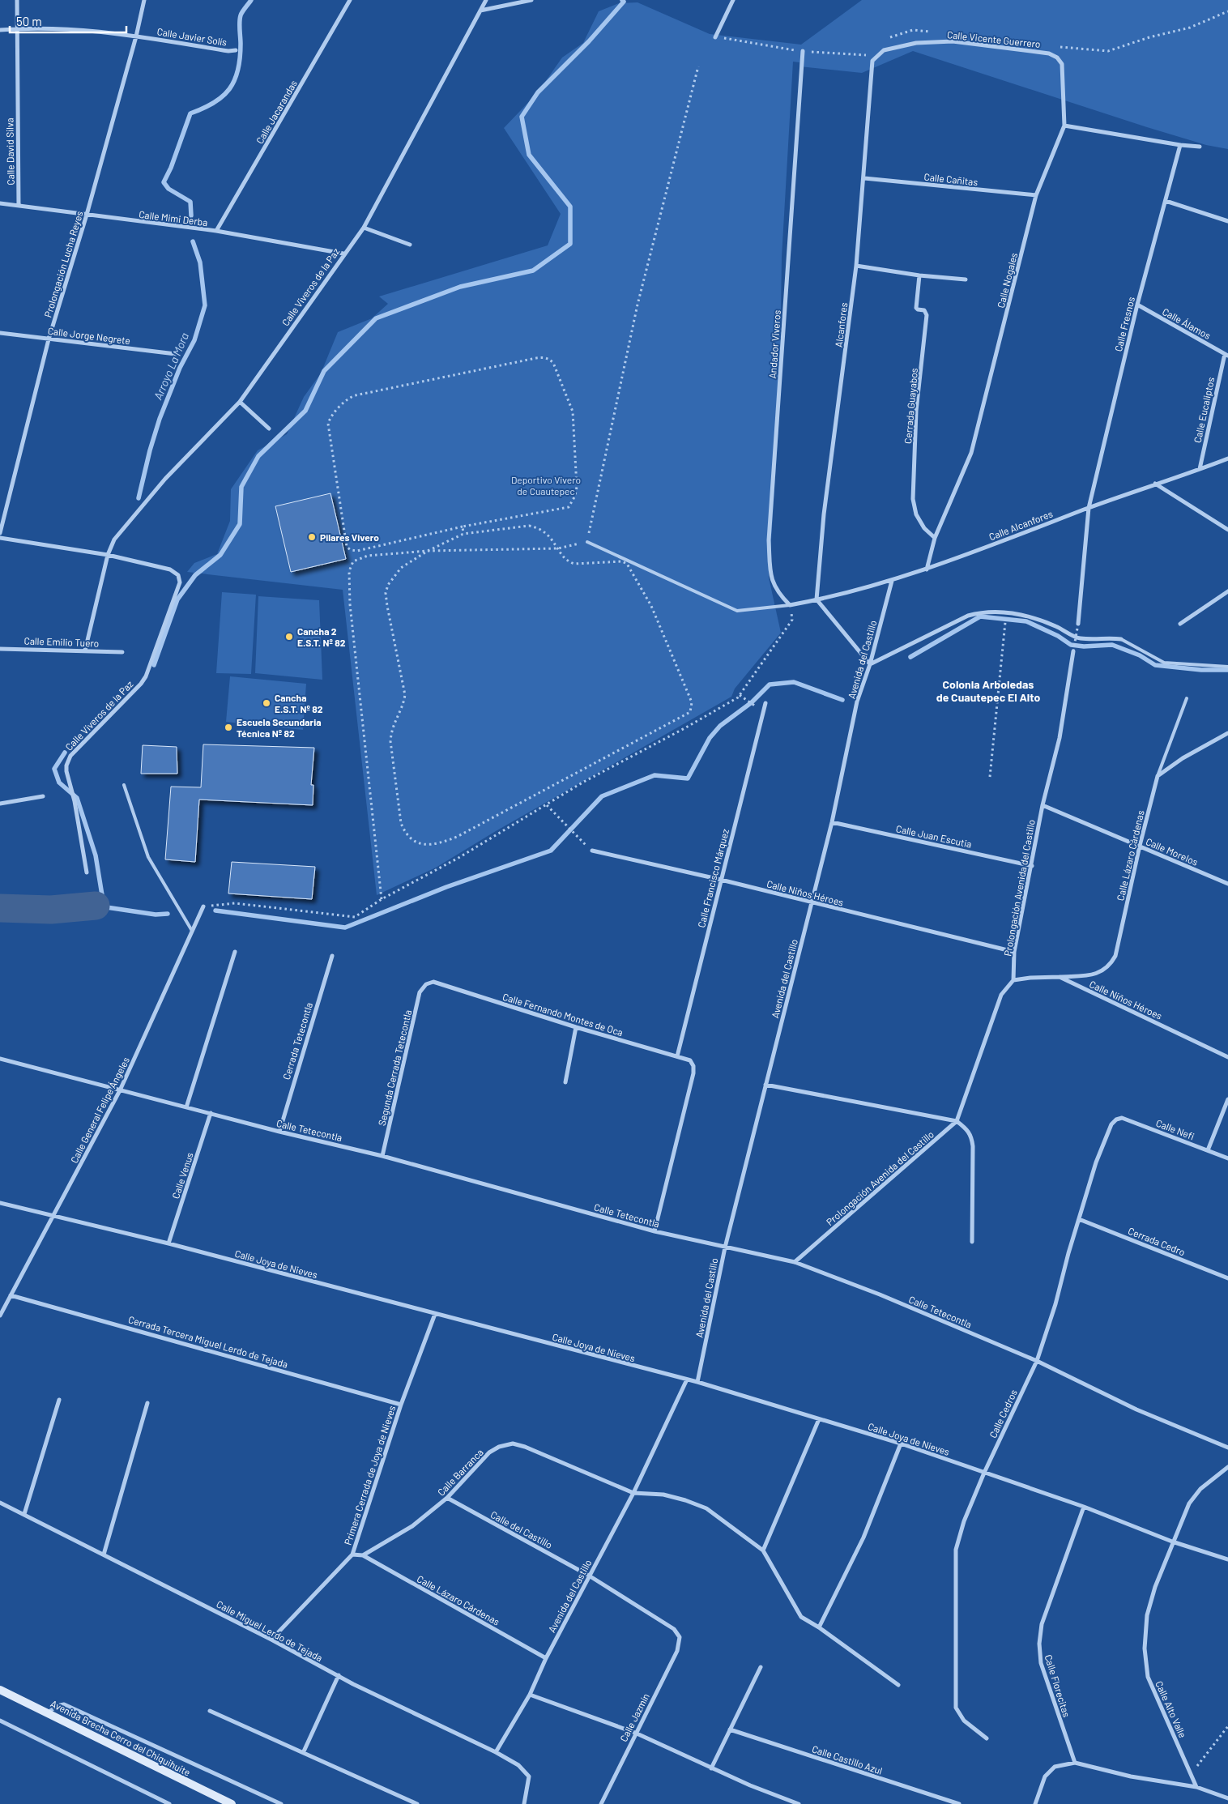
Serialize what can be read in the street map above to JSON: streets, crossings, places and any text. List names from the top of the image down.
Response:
{
  "streets": {
    "street": [
      "Calle Javier Solís",
      "Calle Vicente Guerrero",
      "Calle Jacarandas",
      "Calle David Silva",
      "Calle Cañitas",
      "Calle Mimi Derba",
      "Prolongación Lucha Reyes",
      "Calle Nogales",
      "Calle Viveros de la Paz",
      "Calle Álamos",
      "Calle Fresnos",
      "Alcanfores",
      "Calle Jorge Negrete",
      "Andador Viveros",
      "Cerrada Guayabos",
      "Calle Eucaliptos",
      "Calle Alcanfores",
      "Calle Emilio Tuero",
      "Avenida del Castillo",
      "Calle Juan Escutia",
      "Calle Morelos",
      "Calle Lázaro Cárdenas",
      "Calle Francisco Márquez",
      "Prolongación Avenida del Castillo",
      "Calle Niños Héroes",
      "Calle Fernando Montes de Oca",
      "Cerrada Tetecontla",
      "Segunda Cerrada Tetecontla",
      "Calle General Felipe Ángeles",
      "Calle Nefi",
      "Calle Tetecontla",
      "Calle Venus",
      "Cerrada Cedro",
      "Calle Joya de Nieves",
      "Cerrada Tercera Miguel Lerdo de Tejada",
      "Calle Cedros",
      "Calle Barranca",
      "Primera Cerrada de Joya de Nieves",
      "Calle del Castillo",
      "Calle Miguel Lerdo de Tejada",
      "Calle Florecitas",
      "Calle Alto Valle",
      "Calle Jazmín",
      "Avenida Brecha Cerro del Chiquihuite",
      "Calle Castillo Azul"
    ]
  },
  "crossings": [
    ["Calle Javier Solís", "Calle David Silva"],
    ["Calle Javier Solís", "Prolongación Lucha Reyes"],
    ["Calle Vicente Guerrero", "Calle Nogales"],
    ["Calle Vicente Guerrero", "Alcanfores"],
    ["Calle Jacarandas", "Calle Mimi Derba"],
    ["Calle David Silva", "Calle Mimi Derba"],
    ["Calle Cañitas", "Calle Nogales"],
    ["Calle Cañitas", "Alcanfores"],
    ["Calle Mimi Derba", "Prolongación Lucha Reyes"],
    ["Calle Mimi Derba", "Calle Viveros de la Paz"],
    ["Prolongación Lucha Reyes", "Calle Jorge Negrete"],
    ["Calle Nogales", "Cerrada Guayabos"],
    ["Calle Nogales", "Calle Alcanfores"],
    ["Calle Viveros de la Paz", "Calle Emilio Tuero"],
    ["Calle Álamos", "Calle Fresnos"],
    ["Calle Álamos", "Calle Eucaliptos"],
    ["Calle Fresnos", "Calle Alcanfores"],
    ["Alcanfores", "Calle Alcanfores"],
    ["Calle Eucaliptos", "Calle Alcanfores"],
    ["Calle Alcanfores", "Avenida del Castillo"],
    ["Avenida del Castillo", "Calle Juan Escutia"],
    ["Avenida del Castillo", "Calle Lázaro Cárdenas"],
    ["Avenida del Castillo", "Calle Niños Héroes"],
    ["Avenida del Castillo", "Calle Tetecontla"],
    ["Avenida del Castillo", "Calle Joya de Nieves"],
    ["Avenida del Castillo", "Calle Barranca"],
    ["Avenida del Castillo", "Calle del Castillo"],
    ["Avenida del Castillo", "Calle Miguel Lerdo de Tejada"],
    ["Avenida del Castillo", "Calle Jazmín"],
    ["Calle Juan Escutia", "Prolongación Avenida del Castillo"],
    ["Calle Morelos", "Calle Lázaro Cárdenas"],
    ["Calle Morelos", "Prolongación Avenida del Castillo"],
    ["Calle Lázaro Cárdenas", "Calle Niños Héroes"],
    ["Calle Lázaro Cárdenas", "Calle Barranca"],
    ["Calle Francisco Márquez", "Calle Niños Héroes"],
    ["Calle Francisco Márquez", "Calle Fernando Montes de Oca"],
    ["Prolongación Avenida del Castillo", "Calle Niños Héroes"],
    ["Prolongación Avenida del Castillo", "Calle Tetecontla"],
    ["Calle Fernando Montes de Oca", "Segunda Cerrada Tetecontla"],
    ["Calle Fernando Montes de Oca", "Calle Tetecontla"],
    ["Cerrada Tetecontla", "Calle Tetecontla"],
    ["Segunda Cerrada Tetecontla", "Calle Tetecontla"],
    ["Calle General Felipe Ángeles", "Calle Tetecontla"],
    ["Calle General Felipe Ángeles", "Calle Joya de Nieves"],
    ["Calle General Felipe Ángeles", "Cerrada Tercera Miguel Lerdo de Tejada"],
    ["Calle Nefi", "Calle Cedros"],
    ["Calle Tetecontla", "Calle Venus"],
    ["Calle Tetecontla", "Calle Cedros"],
    ["Calle Venus", "Calle Joya de Nieves"],
    ["Cerrada Cedro", "Calle Cedros"],
    ["Calle Joya de Nieves", "Calle Cedros"],
    ["Calle Joya de Nieves", "Primera Cerrada de Joya de Nieves"],
    ["Calle Joya de Nieves", "Calle Florecitas"],
    ["Calle Joya de Nieves", "Calle Alto Valle"],
    ["Cerrada Tercera Miguel Lerdo de Tejada", "Primera Cerrada de Joya de Nieves"],
    ["Calle Barranca", "Calle del Castillo"],
    ["Primera Cerrada de Joya de Nieves", "Calle Miguel Lerdo de Tejada"],
    ["Calle del Castillo", "Calle Jazmín"]
  ],
  "districts": ["Colonia Arboledas de Cuautepec El Alto"],
  "water": ["Arroyo La Mora"],
  "parks": ["Deportivo Vivero de Cuautepec"],
  "places": [
    "Pilares Vivero",
    "Cancha 2 E.S.T. Nº 82",
    "Cancha E.S.T. Nº 82",
    "Escuela Secundaria Técnica Nº 82"
  ],
  "scale_bar": "50 m"
}
